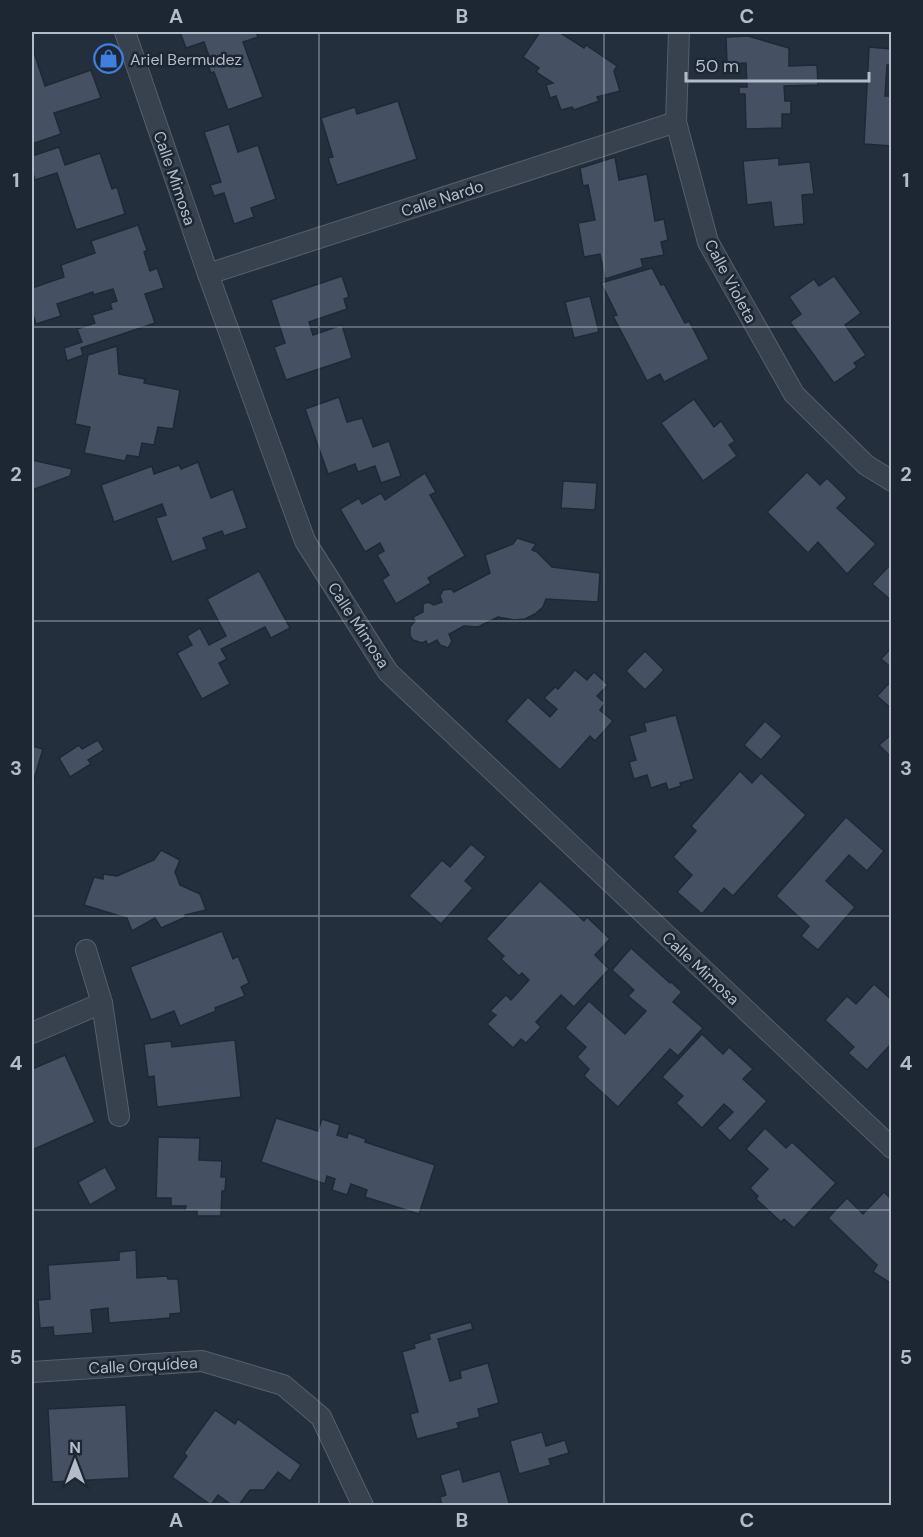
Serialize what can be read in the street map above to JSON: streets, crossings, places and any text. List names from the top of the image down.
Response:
{
  "streets": {
    "street": [
      "Calle Mimosa",
      "Calle Nardo",
      "Calle Violeta",
      "Calle Orquídea"
    ]
  },
  "crossings": [
    ["Calle Mimosa", "Calle Nardo"],
    ["Calle Nardo", "Calle Violeta"]
  ],
  "places": {
    "shop": ["Ariel Bermudez"]
  },
  "scale_bar": "50 m",
  "north": "top",
  "grid": {
    "columns": ["A", "B", "C"],
    "rows": [
      "1",
      "2",
      "3",
      "4",
      "5"
    ]
  }
}
